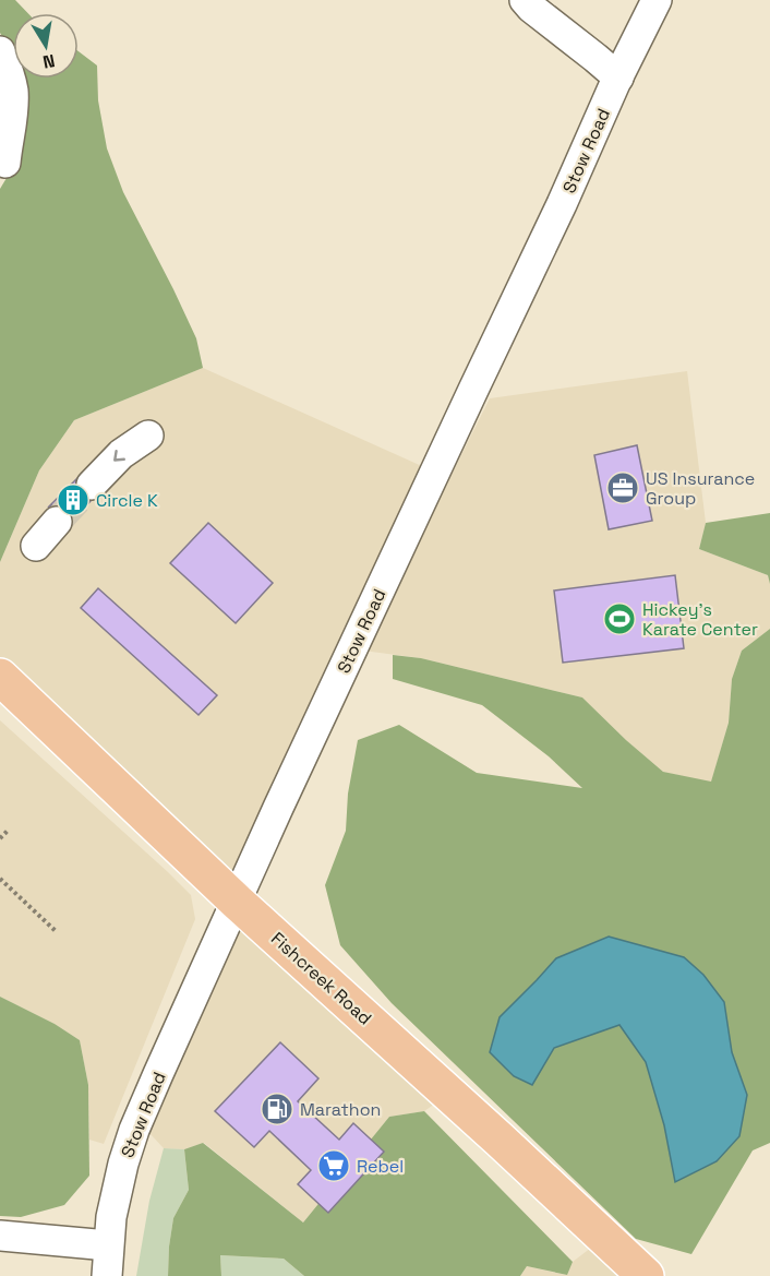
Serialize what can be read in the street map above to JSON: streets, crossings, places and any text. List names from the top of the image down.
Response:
{
  "streets": {
    "main road": ["Fishcreek Road"],
    "street": ["Stow Road"]
  },
  "crossings": [
    ["Stow Road", "Fishcreek Road"]
  ],
  "places": {
    "office": ["US Insurance Group"],
    "building": ["Circle K"],
    "sports": ["Hickey's Karate Center"],
    "fuel station": ["Marathon"],
    "supermarket": ["Rebel"]
  },
  "north": "bottom"
}
